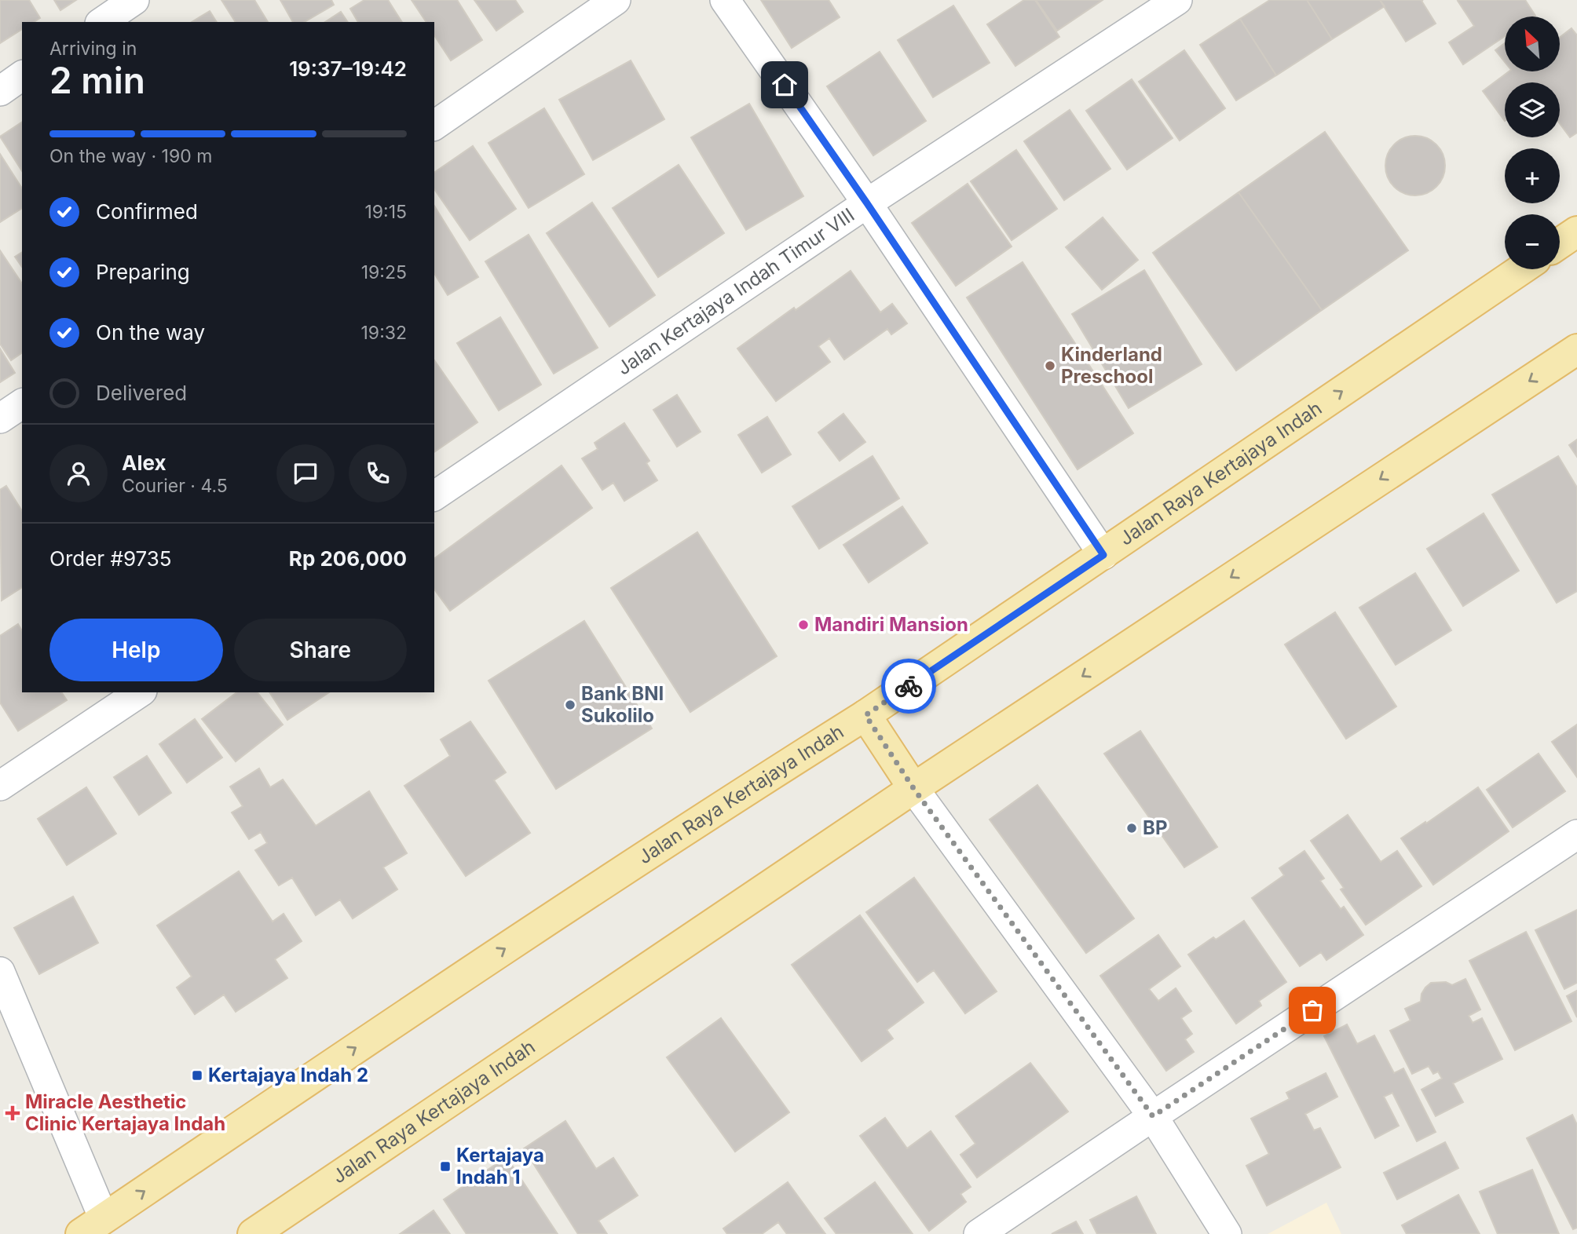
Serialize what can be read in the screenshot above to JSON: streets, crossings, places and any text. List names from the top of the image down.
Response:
{
  "streets": {
    "main road": ["Jalan Raya Kertajaya Indah"],
    "street": ["Jalan Kertajaya Indah Timur VIII"]
  },
  "places": {
    "other": [
      "Kinderland Preschool",
      "Mandiri Mansion",
      "Bank BNI Sukolilo",
      "BP"
    ],
    "transit": ["Kertajaya Indah 2", "Kertajaya Indah 1"],
    "health": ["Miracle Aesthetic Clinic Kertajaya Indah"]
  },
  "north": "top left",
  "page": {
    "map_buttons": ["+", "−"],
    "heading": ["2 min", "Arriving in", "19:37–19:42"],
    "panel": [
      "Alex",
      "Courier · 4.5",
      "Order #9735",
      "Rp 206,000"
    ],
    "bar": "On the way · 190 m",
    "list": [
      ["Confirmed", "19:15"],
      ["Preparing", "19:25"],
      ["On the way", "19:32"],
      "Delivered"
    ],
    "buttons": ["Help", "Share"]
  }
}
